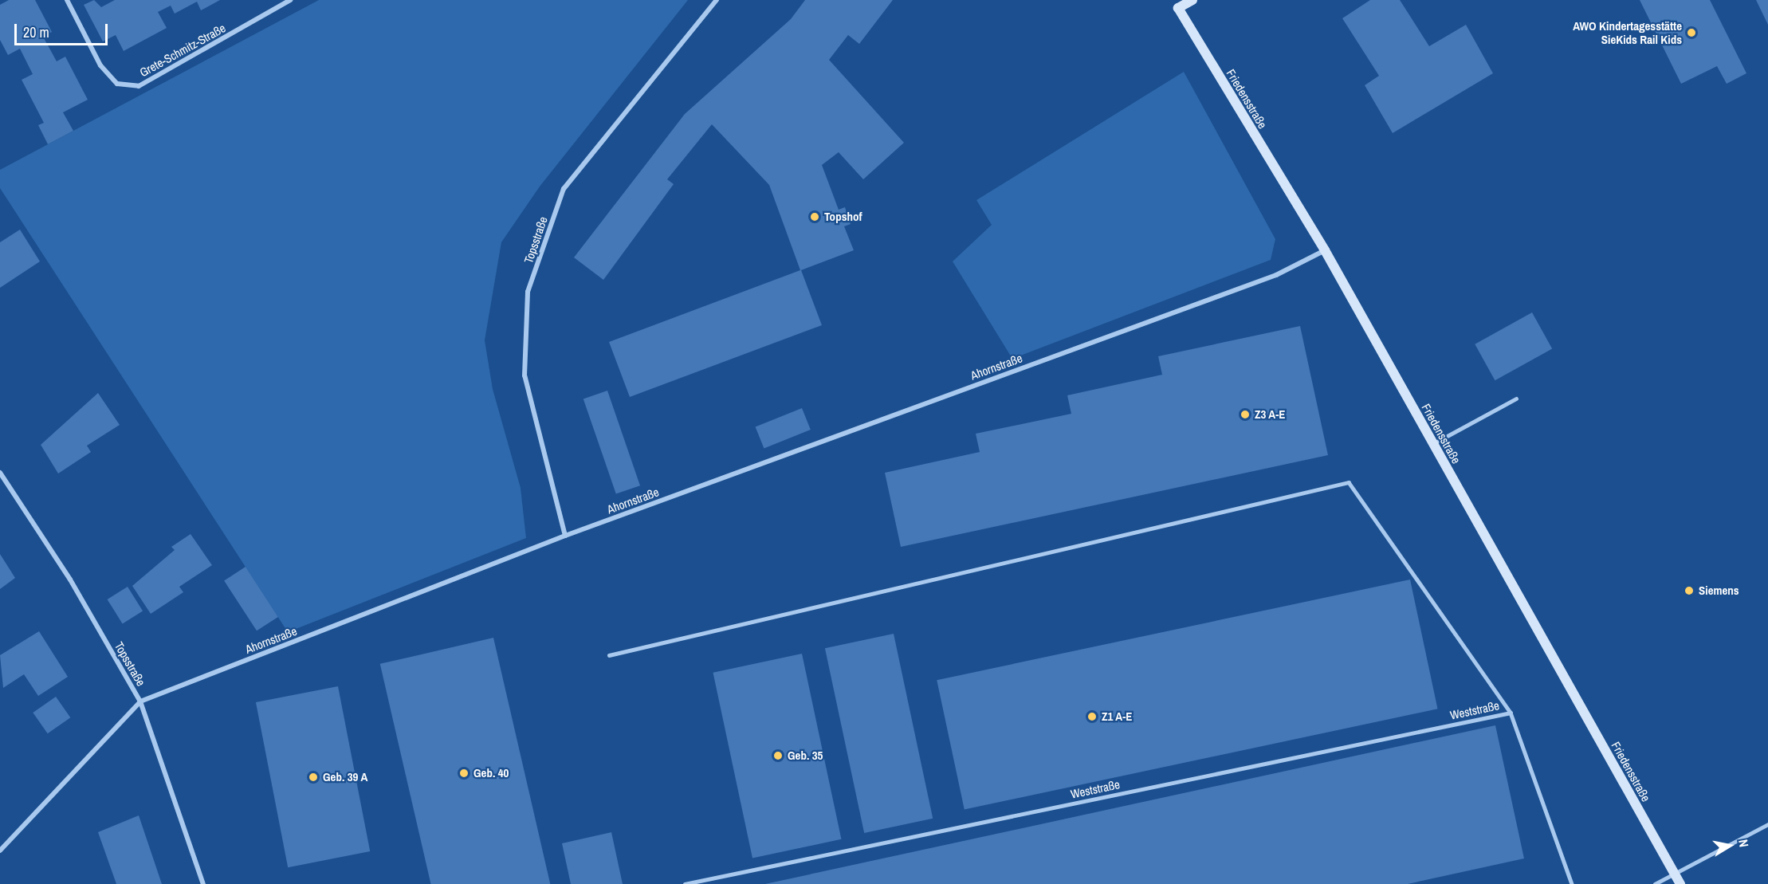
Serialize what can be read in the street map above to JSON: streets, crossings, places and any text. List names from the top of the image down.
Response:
{
  "streets": {
    "main road": ["Friedensstraße"],
    "street": ["Grete-Schmitz-Straße", "Topsstraße", "Ahornstraße"],
    "lane": ["Weststraße"]
  },
  "crossings": [
    ["Friedensstraße", "Ahornstraße"],
    ["Topsstraße", "Ahornstraße"]
  ],
  "places": [
    "AWO Kindertagesstätte SieKids Rail Kids",
    "Topshof",
    "Z3 A-E",
    "Siemens",
    "Z1 A-E",
    "Geb. 35",
    "Geb. 40",
    "Geb. 39 A"
  ],
  "scale_bar": "20 m",
  "north": "right"
}
